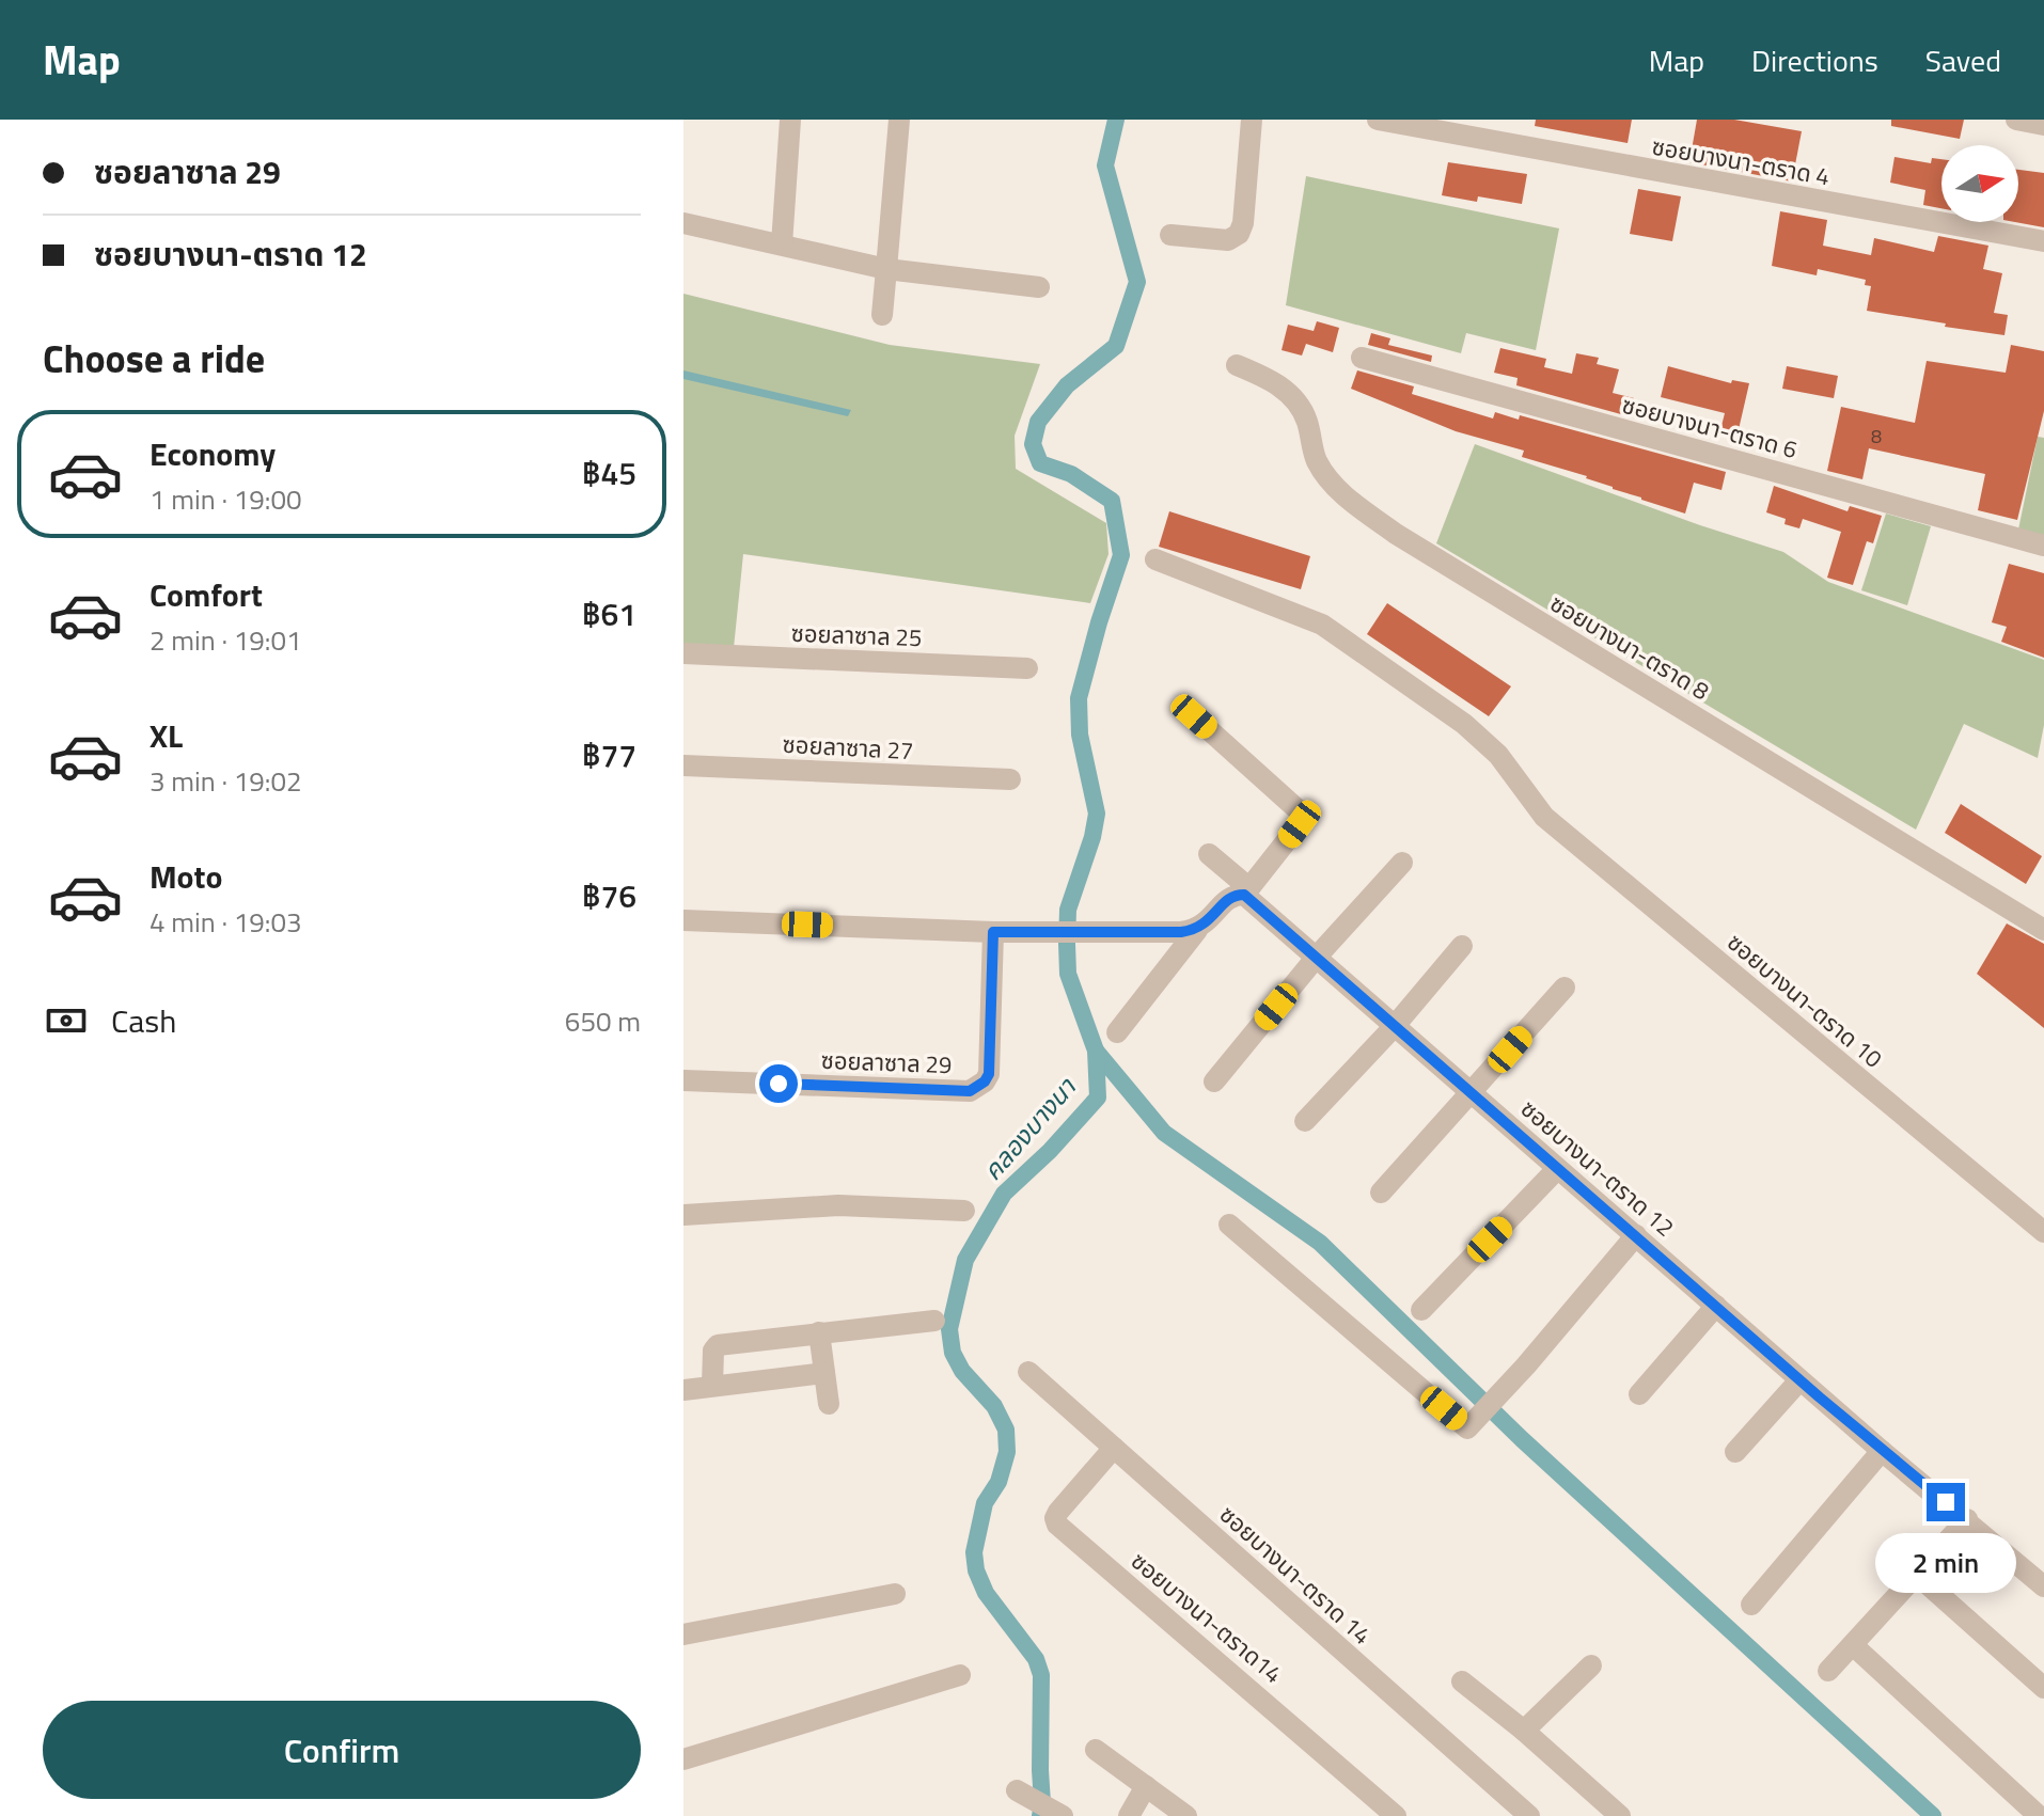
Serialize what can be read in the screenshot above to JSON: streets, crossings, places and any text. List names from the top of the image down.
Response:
{
  "streets": {
    "street": [
      "ซอยบางนา-ตราด 4",
      "ซอยบางนา-ตราด 6",
      "ซอยลาซาล 25",
      "ซอยบางนา-ตราด 8",
      "ซอยลาซาล 27",
      "ซอยบางนา-ตราด 10",
      "ซอยลาซาล 29",
      "ซอยบางนา-ตราด 12",
      "ซอยบางนา-ตราด 14",
      "ซอยบางนา-ตราด14"
    ]
  },
  "crossings": [
    ["ซอยบางนา-ตราด 14", "ซอยบางนา-ตราด14"]
  ],
  "water": ["คลองบางนา"],
  "house_numbers": ["8"],
  "north": "right",
  "page": {
    "header": "Map",
    "nav": ["Map", "Directions", "Saved"],
    "banner": ["ซอยลาซาล 29", "ซอยบางนา-ตราด 12"],
    "heading": "Choose a ride",
    "list": [
      {
        "name": "Economy",
        "note": "1 min · 19:00",
        "value": "฿45"
      },
      {
        "name": "Comfort",
        "note": "2 min · 19:01",
        "value": "฿61"
      },
      {
        "name": "XL",
        "note": "3 min · 19:02",
        "value": "฿77"
      },
      {
        "name": "Moto",
        "note": "4 min · 19:03",
        "value": "฿76"
      }
    ],
    "pay": ["Cash", "650 m"],
    "bubble": "2 min",
    "buttons": "Confirm"
  }
}
